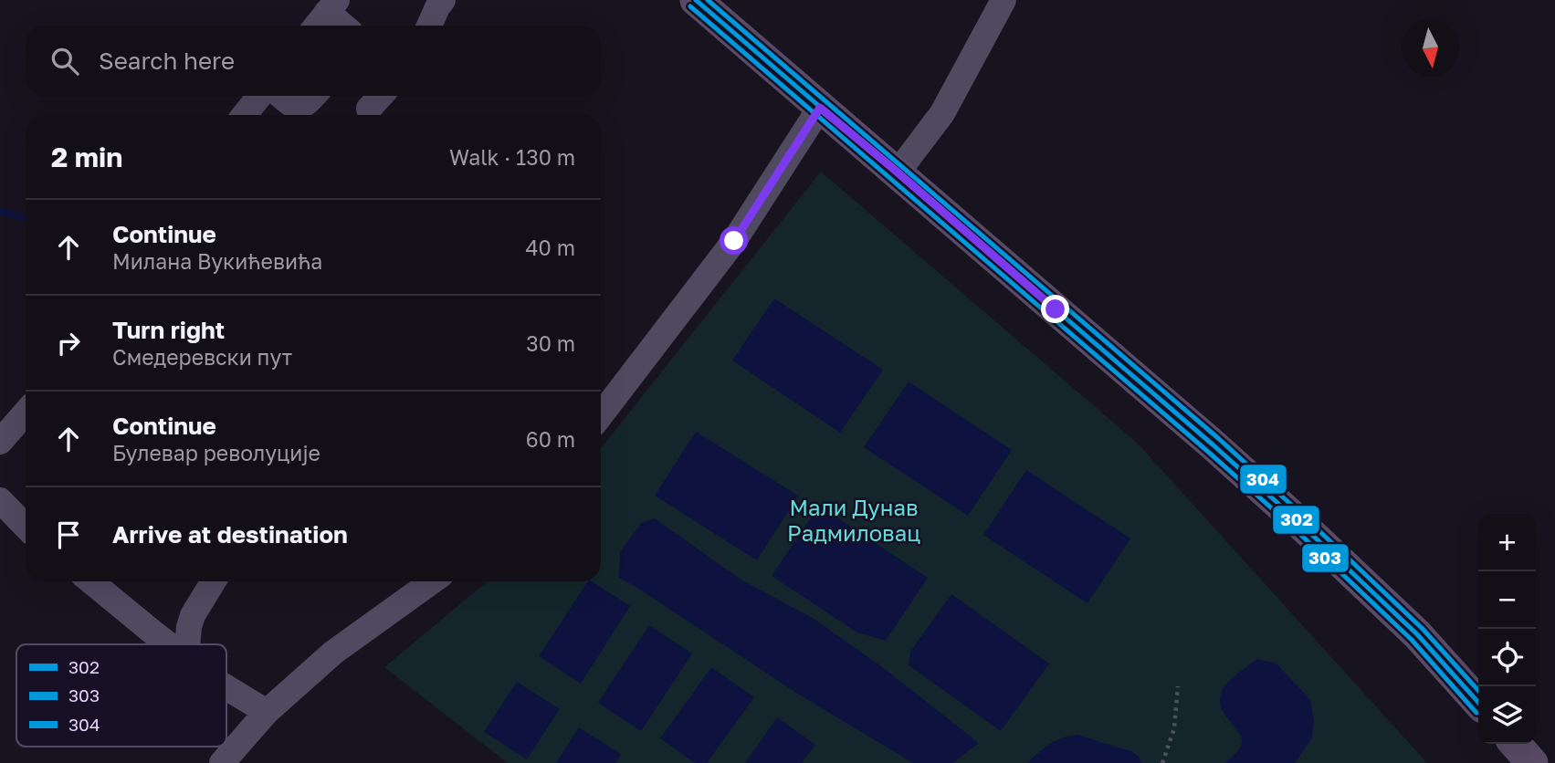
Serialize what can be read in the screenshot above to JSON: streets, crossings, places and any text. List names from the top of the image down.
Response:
{
  "parks": ["Мали Дунав Радмиловац"],
  "lines": ["transit line 302", "transit line 304", "transit line 303"],
  "legend": ["302", "303", "304"],
  "north": "bottom",
  "page": {
    "search": "Search here",
    "heading": ["2 min", "Walk · 130 m"],
    "list": [
      ["Continue", "Милана Вукићевића", "40 m"],
      ["Turn right", "Смедеревски пут", "30 m"],
      ["Continue", "Булевар револуције", "60 m"],
      "Arrive at destination"
    ],
    "map_buttons": ["+", "−"]
  }
}
